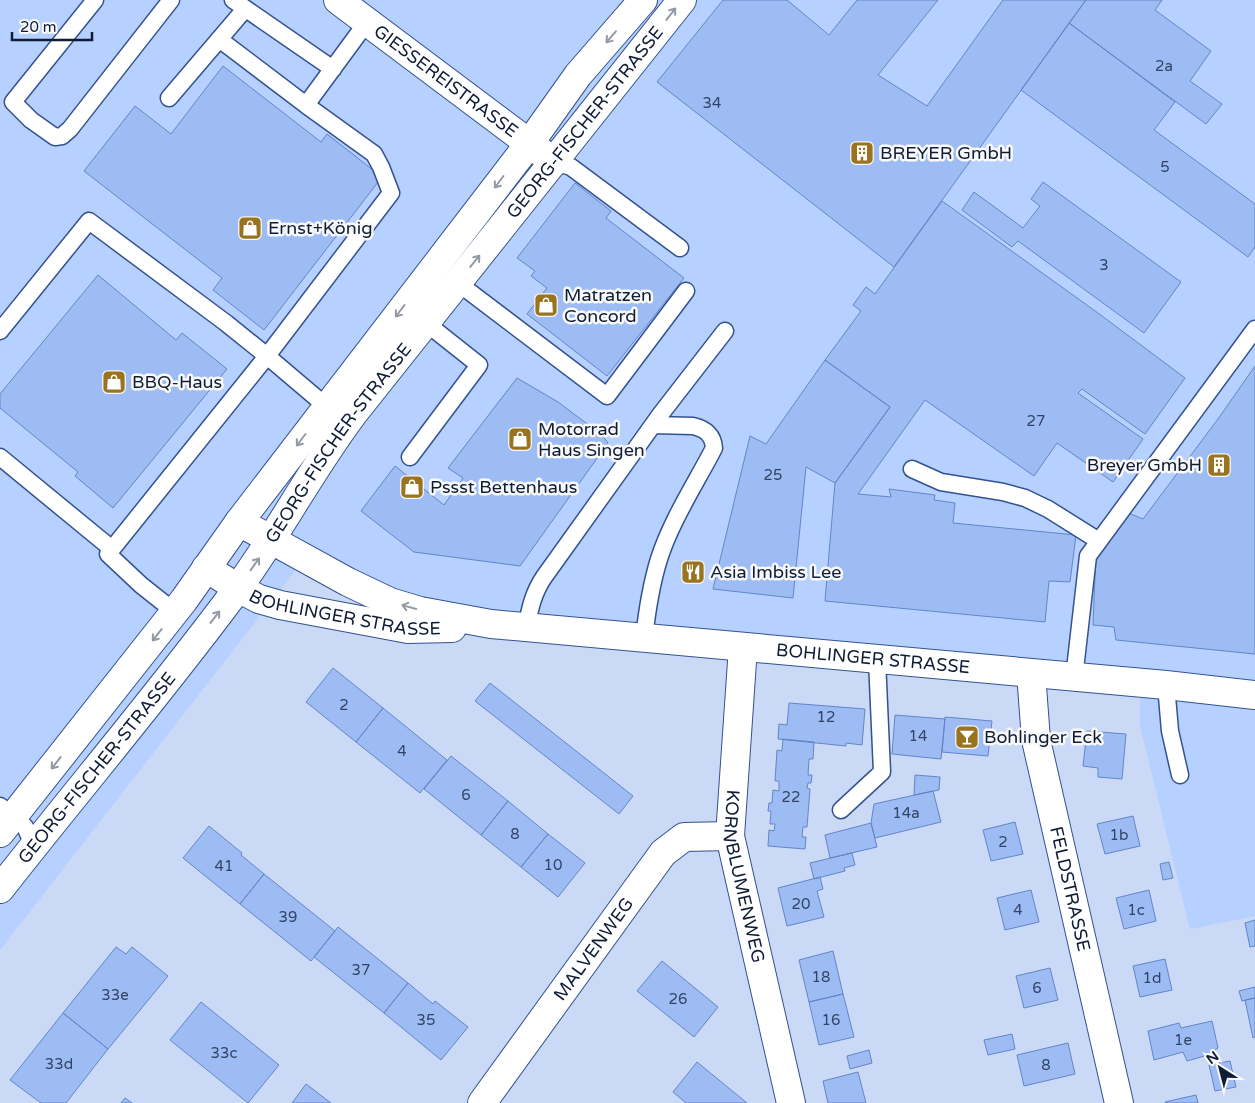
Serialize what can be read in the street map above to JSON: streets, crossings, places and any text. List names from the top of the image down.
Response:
{
  "streets": {
    "street": [
      "GIESSEREISTRASSE",
      "GEORG-FISCHER-STRASSE",
      "BOHLINGER STRASSE",
      "KORNBLUMENWEG",
      "FELDSTRASSE",
      "MALVENWEG"
    ]
  },
  "crossings": [
    ["GIESSEREISTRASSE", "GEORG-FISCHER-STRASSE"],
    ["GEORG-FISCHER-STRASSE", "BOHLINGER STRASSE"],
    ["BOHLINGER STRASSE", "KORNBLUMENWEG"],
    ["BOHLINGER STRASSE", "FELDSTRASSE"],
    ["KORNBLUMENWEG", "MALVENWEG"]
  ],
  "places": {
    "building": ["BREYER GmbH", "Breyer GmbH"],
    "shop": [
      "Ernst+König",
      "Matratzen Concord",
      "BBQ-Haus",
      "Motorrad Haus Singen",
      "Pssst Bettenhaus"
    ],
    "restaurant": ["Asia Imbiss Lee"],
    "bar": ["Bohlinger Eck"]
  },
  "house_numbers": [
    "2a",
    "34",
    "5",
    "3",
    "27",
    "25",
    "2",
    "12",
    "14",
    "4",
    "6",
    "22",
    "14a",
    "8",
    "1b",
    "2",
    "10",
    "41",
    "20",
    "4",
    "1c",
    "39",
    "37",
    "18",
    "1d",
    "6",
    "33e",
    "26",
    "35",
    "16",
    "1e",
    "33c",
    "33d",
    "8"
  ],
  "scale_bar": "20 m",
  "north": "top left"
}
